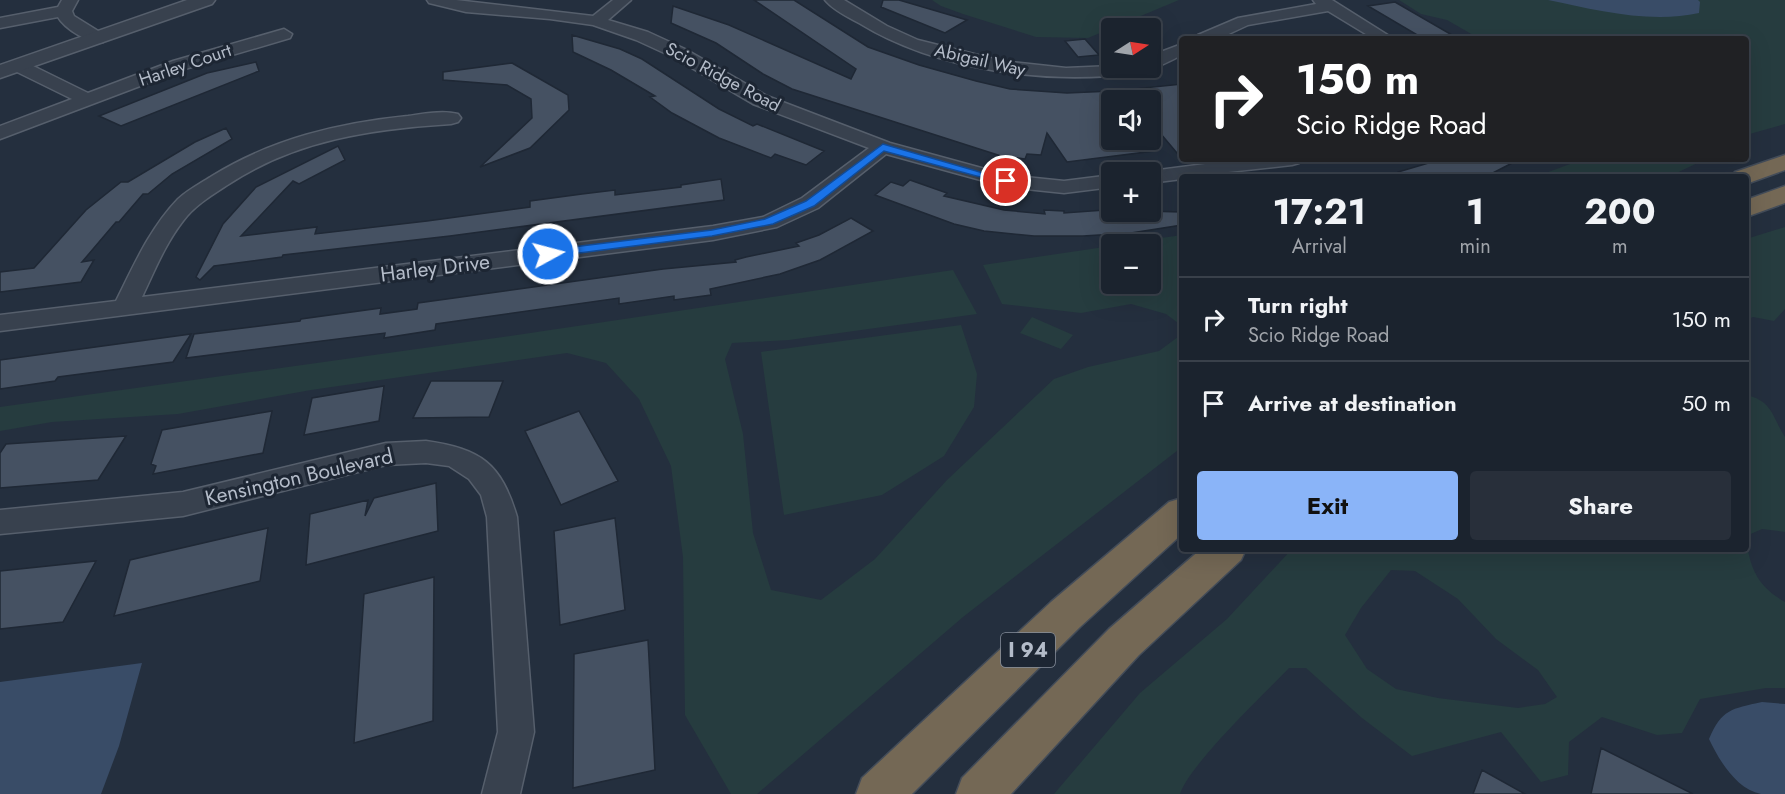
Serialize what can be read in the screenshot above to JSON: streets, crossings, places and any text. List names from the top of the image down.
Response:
{
  "streets": {
    "highway": ["I 94"],
    "street": [
      "Abigail Way",
      "Harley Court",
      "Scio Ridge Road",
      "Harley Drive",
      "Kensington Boulevard"
    ]
  },
  "crossings": [
    ["Scio Ridge Road", "Harley Drive"]
  ],
  "north": "right",
  "page": {
    "map_buttons": ["+", "−"],
    "turn": ["150 m", "Scio Ridge Road"],
    "eta": [
      "17:21",
      "Arrival",
      "1",
      "min",
      "200",
      "m"
    ],
    "list": [
      {
        "name": "Turn right",
        "note": "Scio Ridge Road",
        "value": "150 m"
      },
      {
        "name": "Arrive at destination",
        "value": "50 m"
      }
    ],
    "buttons": ["Exit", "Share"]
  }
}
